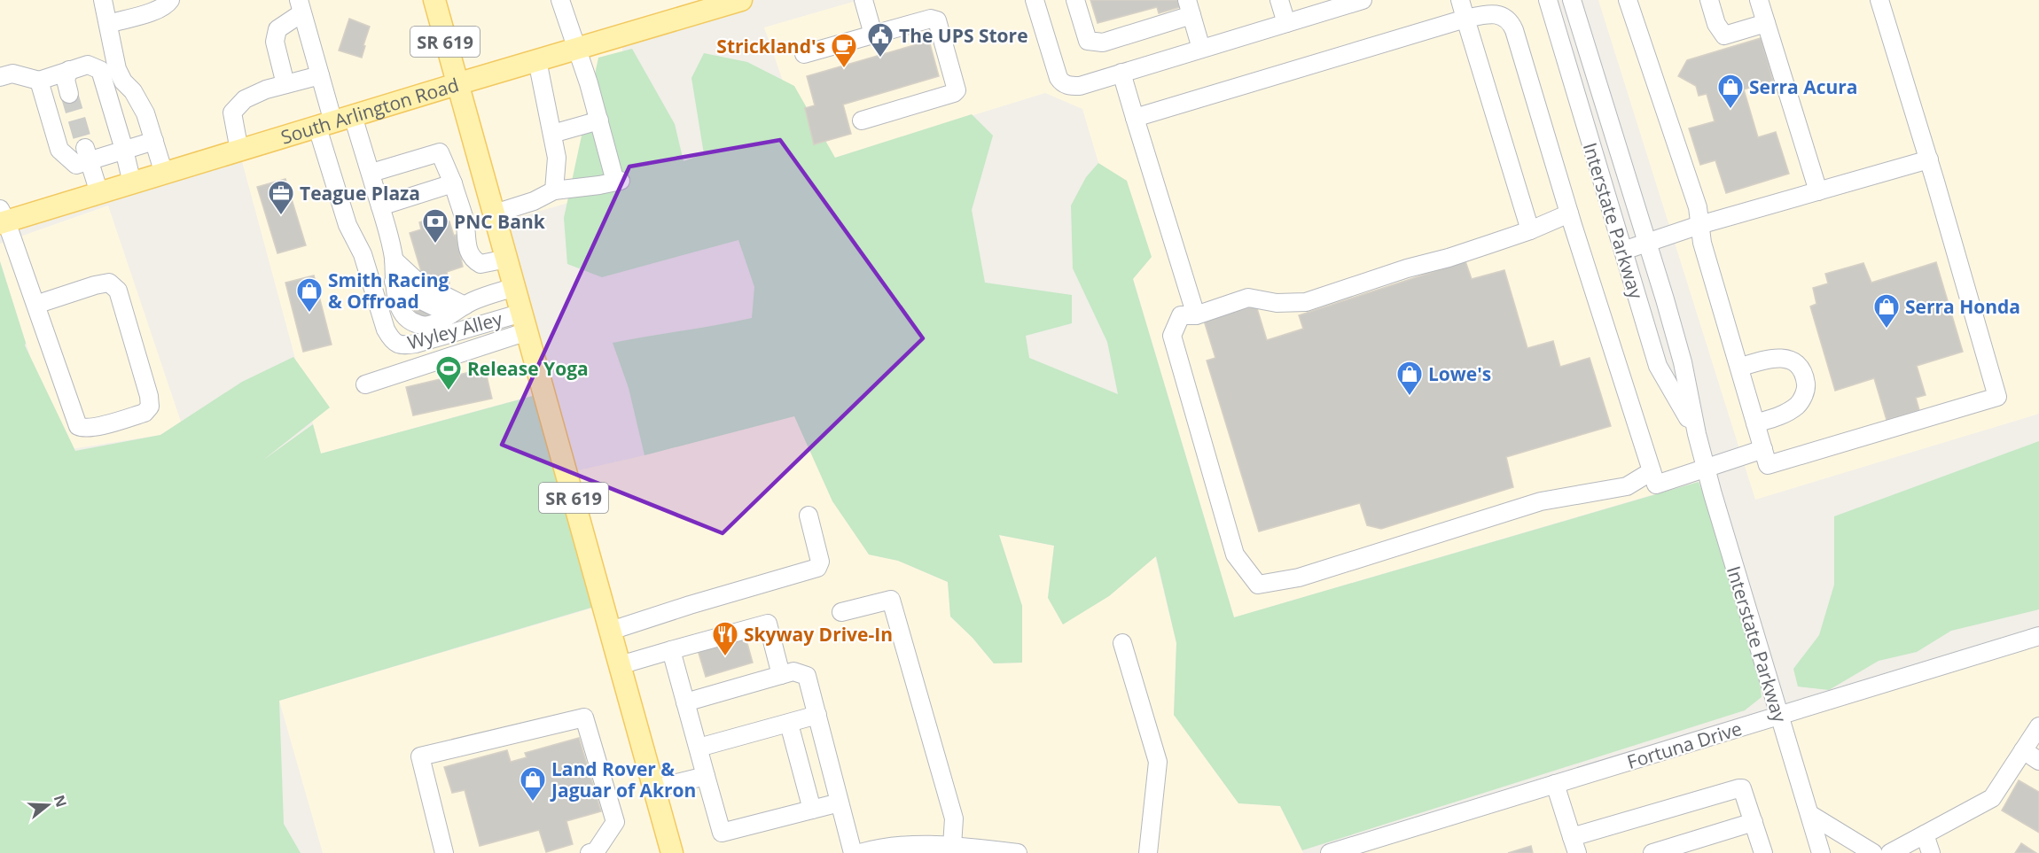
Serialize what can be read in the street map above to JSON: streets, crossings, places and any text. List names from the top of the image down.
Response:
{
  "streets": {
    "main road": ["SR 619", "South Arlington Road"],
    "street": ["Interstate Parkway", "Wyley Alley", "Fortuna Drive"]
  },
  "crossings": [
    ["SR 619", "South Arlington Road"],
    ["SR 619", "Wyley Alley"],
    ["South Arlington Road", "Wyley Alley"],
    ["Interstate Parkway", "Fortuna Drive"]
  ],
  "places": {
    "public building": ["The UPS Store"],
    "cafe": ["Strickland's"],
    "shop": [
      "Serra Acura",
      "Smith Racing & Offroad",
      "Serra Honda",
      "Lowe's",
      "Land Rover & Jaguar of Akron"
    ],
    "office": ["Teague Plaza"],
    "bank": ["PNC Bank"],
    "sports": ["Release Yoga"],
    "restaurant": ["Skyway Drive-In"]
  },
  "north": "right"
}
